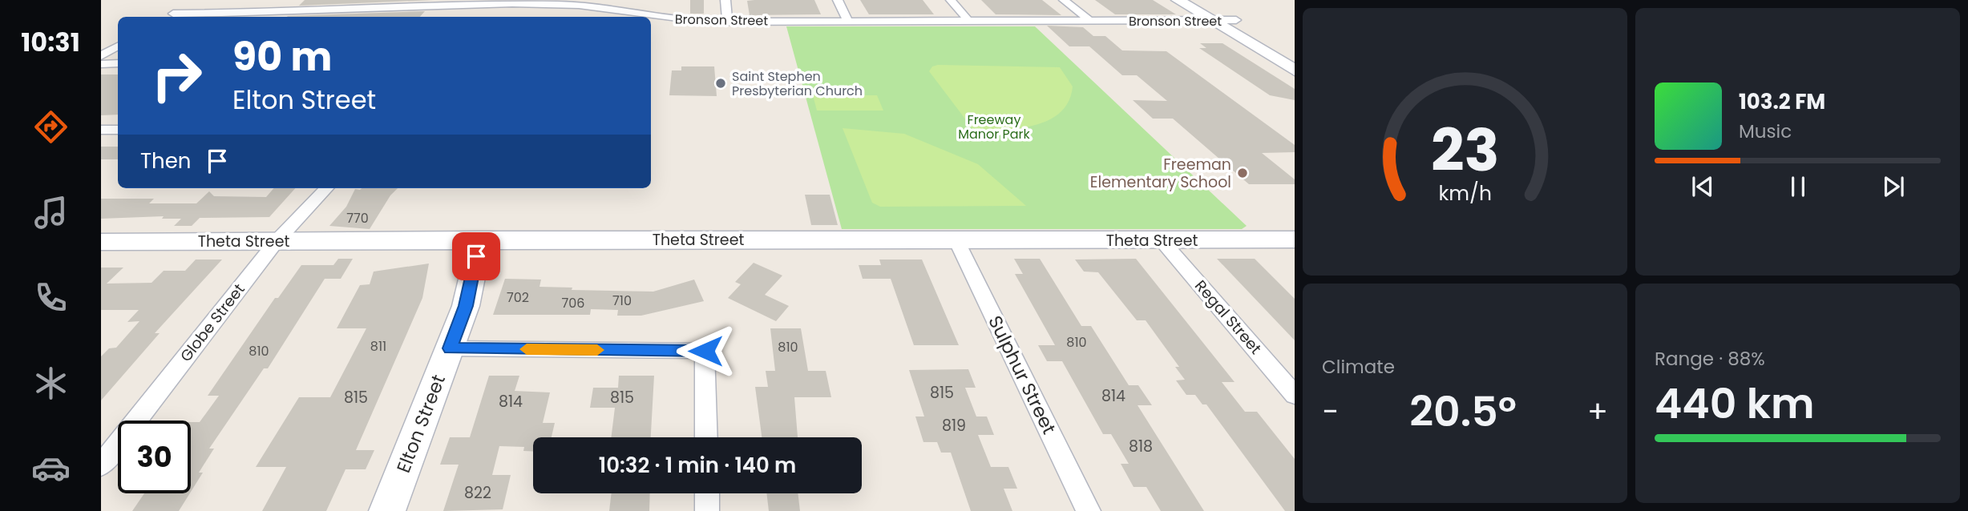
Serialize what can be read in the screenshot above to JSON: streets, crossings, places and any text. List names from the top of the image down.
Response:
{
  "streets": {
    "street": [
      "Bronson Street",
      "Theta Street",
      "Regal Street",
      "Globe Street",
      "Sulphur Street",
      "Elton Street"
    ]
  },
  "crossings": [
    ["Theta Street", "Regal Street"],
    ["Theta Street", "Globe Street"],
    ["Theta Street", "Sulphur Street"],
    ["Theta Street", "Elton Street"]
  ],
  "parks": ["Freeway Manor Park"],
  "places": ["Saint Stephen Presbyterian Church", "Freeman Elementary School"],
  "house_numbers": [
    "770",
    "702",
    "710",
    "706",
    "810",
    "811",
    "810",
    "810",
    "815",
    "814",
    "815",
    "815",
    "814",
    "819",
    "818",
    "822"
  ],
  "page": {
    "tabs": "10:31",
    "turn": ["90 m", "Elton Street"],
    "song": ["103.2 FM", "Music"],
    "then": "Then",
    "tile": [
      "Climate",
      ["Range · 88%", "440 km"]
    ],
    "heat": ["−", "20.5°", "+"],
    "limit": "30",
    "trip": "10:32 · 1 min · 140 m",
    "gauge": ["23", "km/h"]
  }
}
